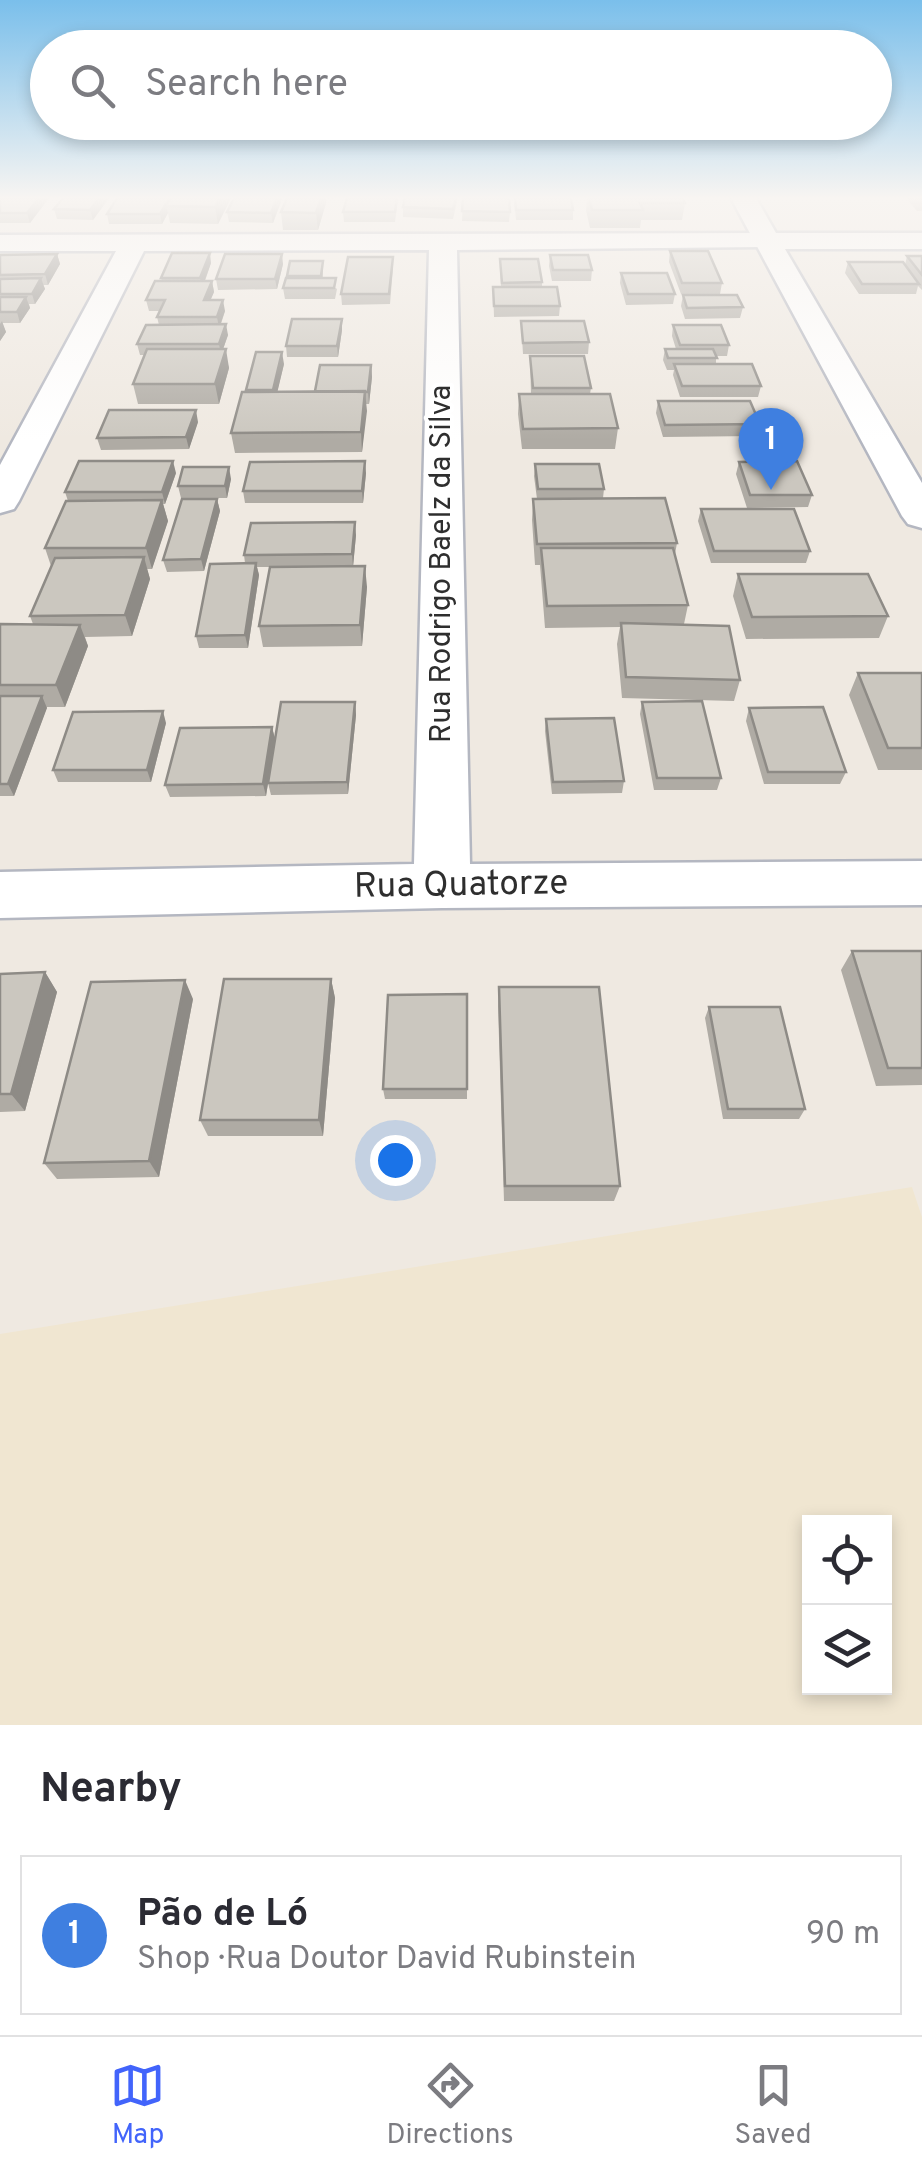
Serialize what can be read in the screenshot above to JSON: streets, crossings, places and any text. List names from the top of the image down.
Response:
{
  "streets": {
    "street": ["Rua Rodrigo Baelz da Silva", "Rua Quatorze"]
  },
  "crossings": [
    ["Rua Rodrigo Baelz da Silva", "Rua Quatorze"]
  ],
  "page": {
    "search": "Search here",
    "pins": "1",
    "heading": "Nearby",
    "list": [
      {
        "mark": "1",
        "name": "Pão de Ló",
        "note": "Shop · Rua Doutor David Rubinstein",
        "value": "90 m"
      }
    ],
    "nav": ["Map", "Directions", "Saved"]
  }
}
